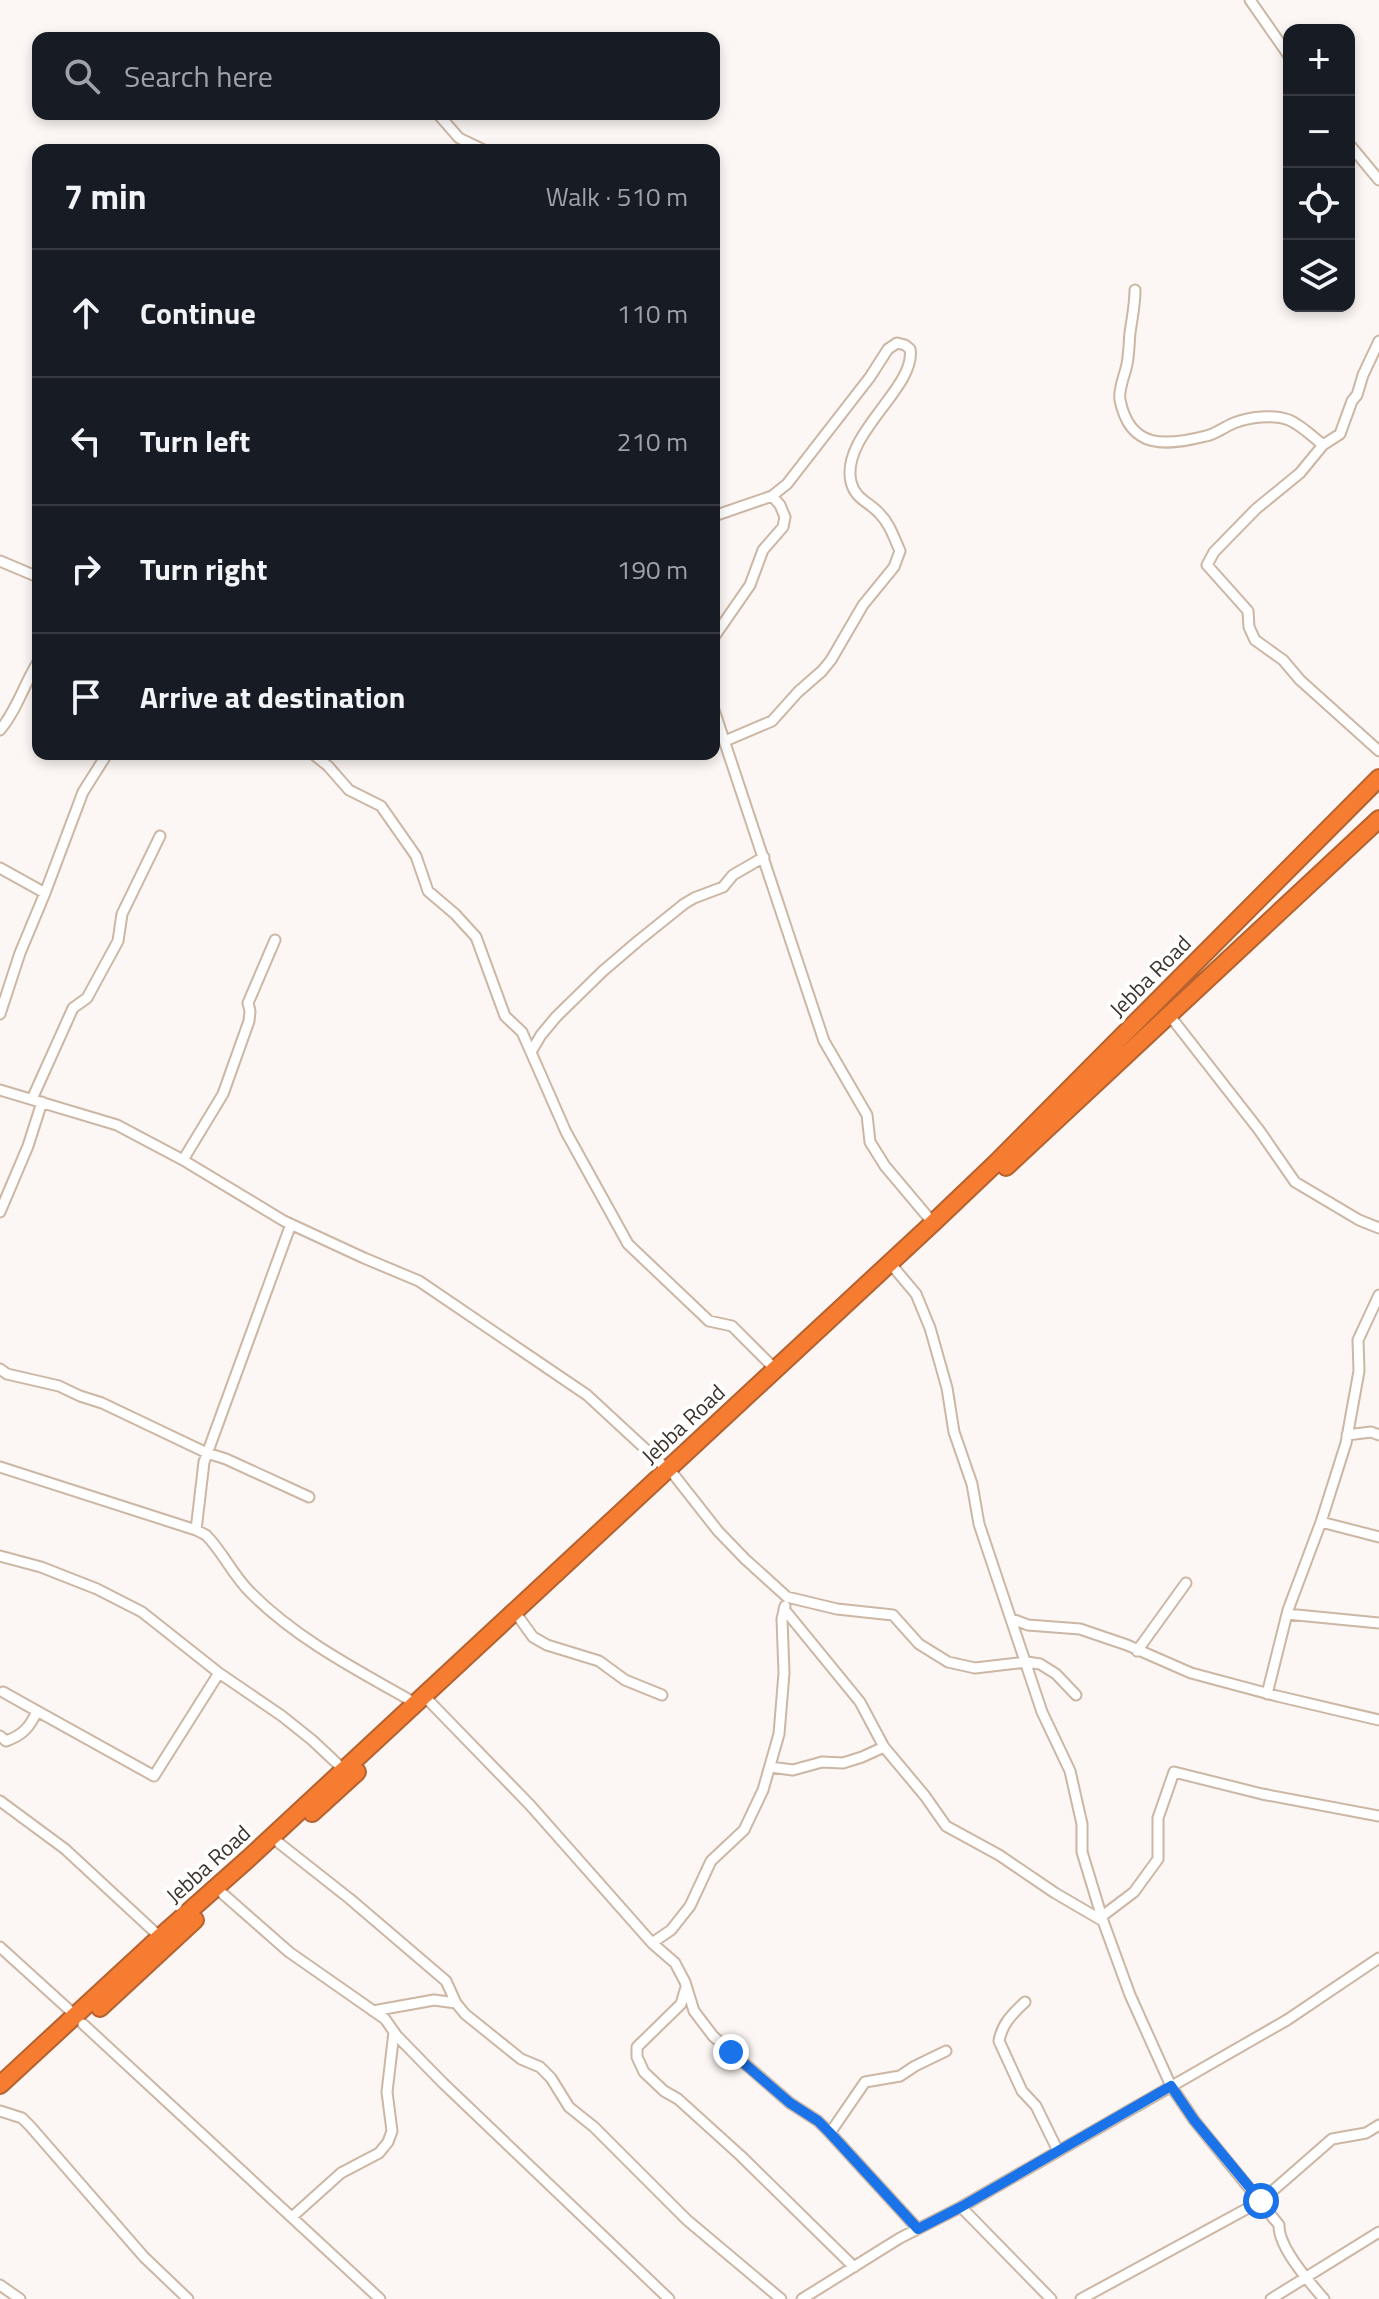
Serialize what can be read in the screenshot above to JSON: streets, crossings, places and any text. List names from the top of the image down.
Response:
{
  "streets": {
    "highway": ["Jebba Road"]
  },
  "page": {
    "map_buttons": ["+", "−"],
    "search": "Search here",
    "heading": ["7 min", "Walk · 510 m"],
    "list": [
      ["Continue", "110 m"],
      ["Turn left", "210 m"],
      ["Turn right", "190 m"],
      "Arrive at destination"
    ]
  }
}
